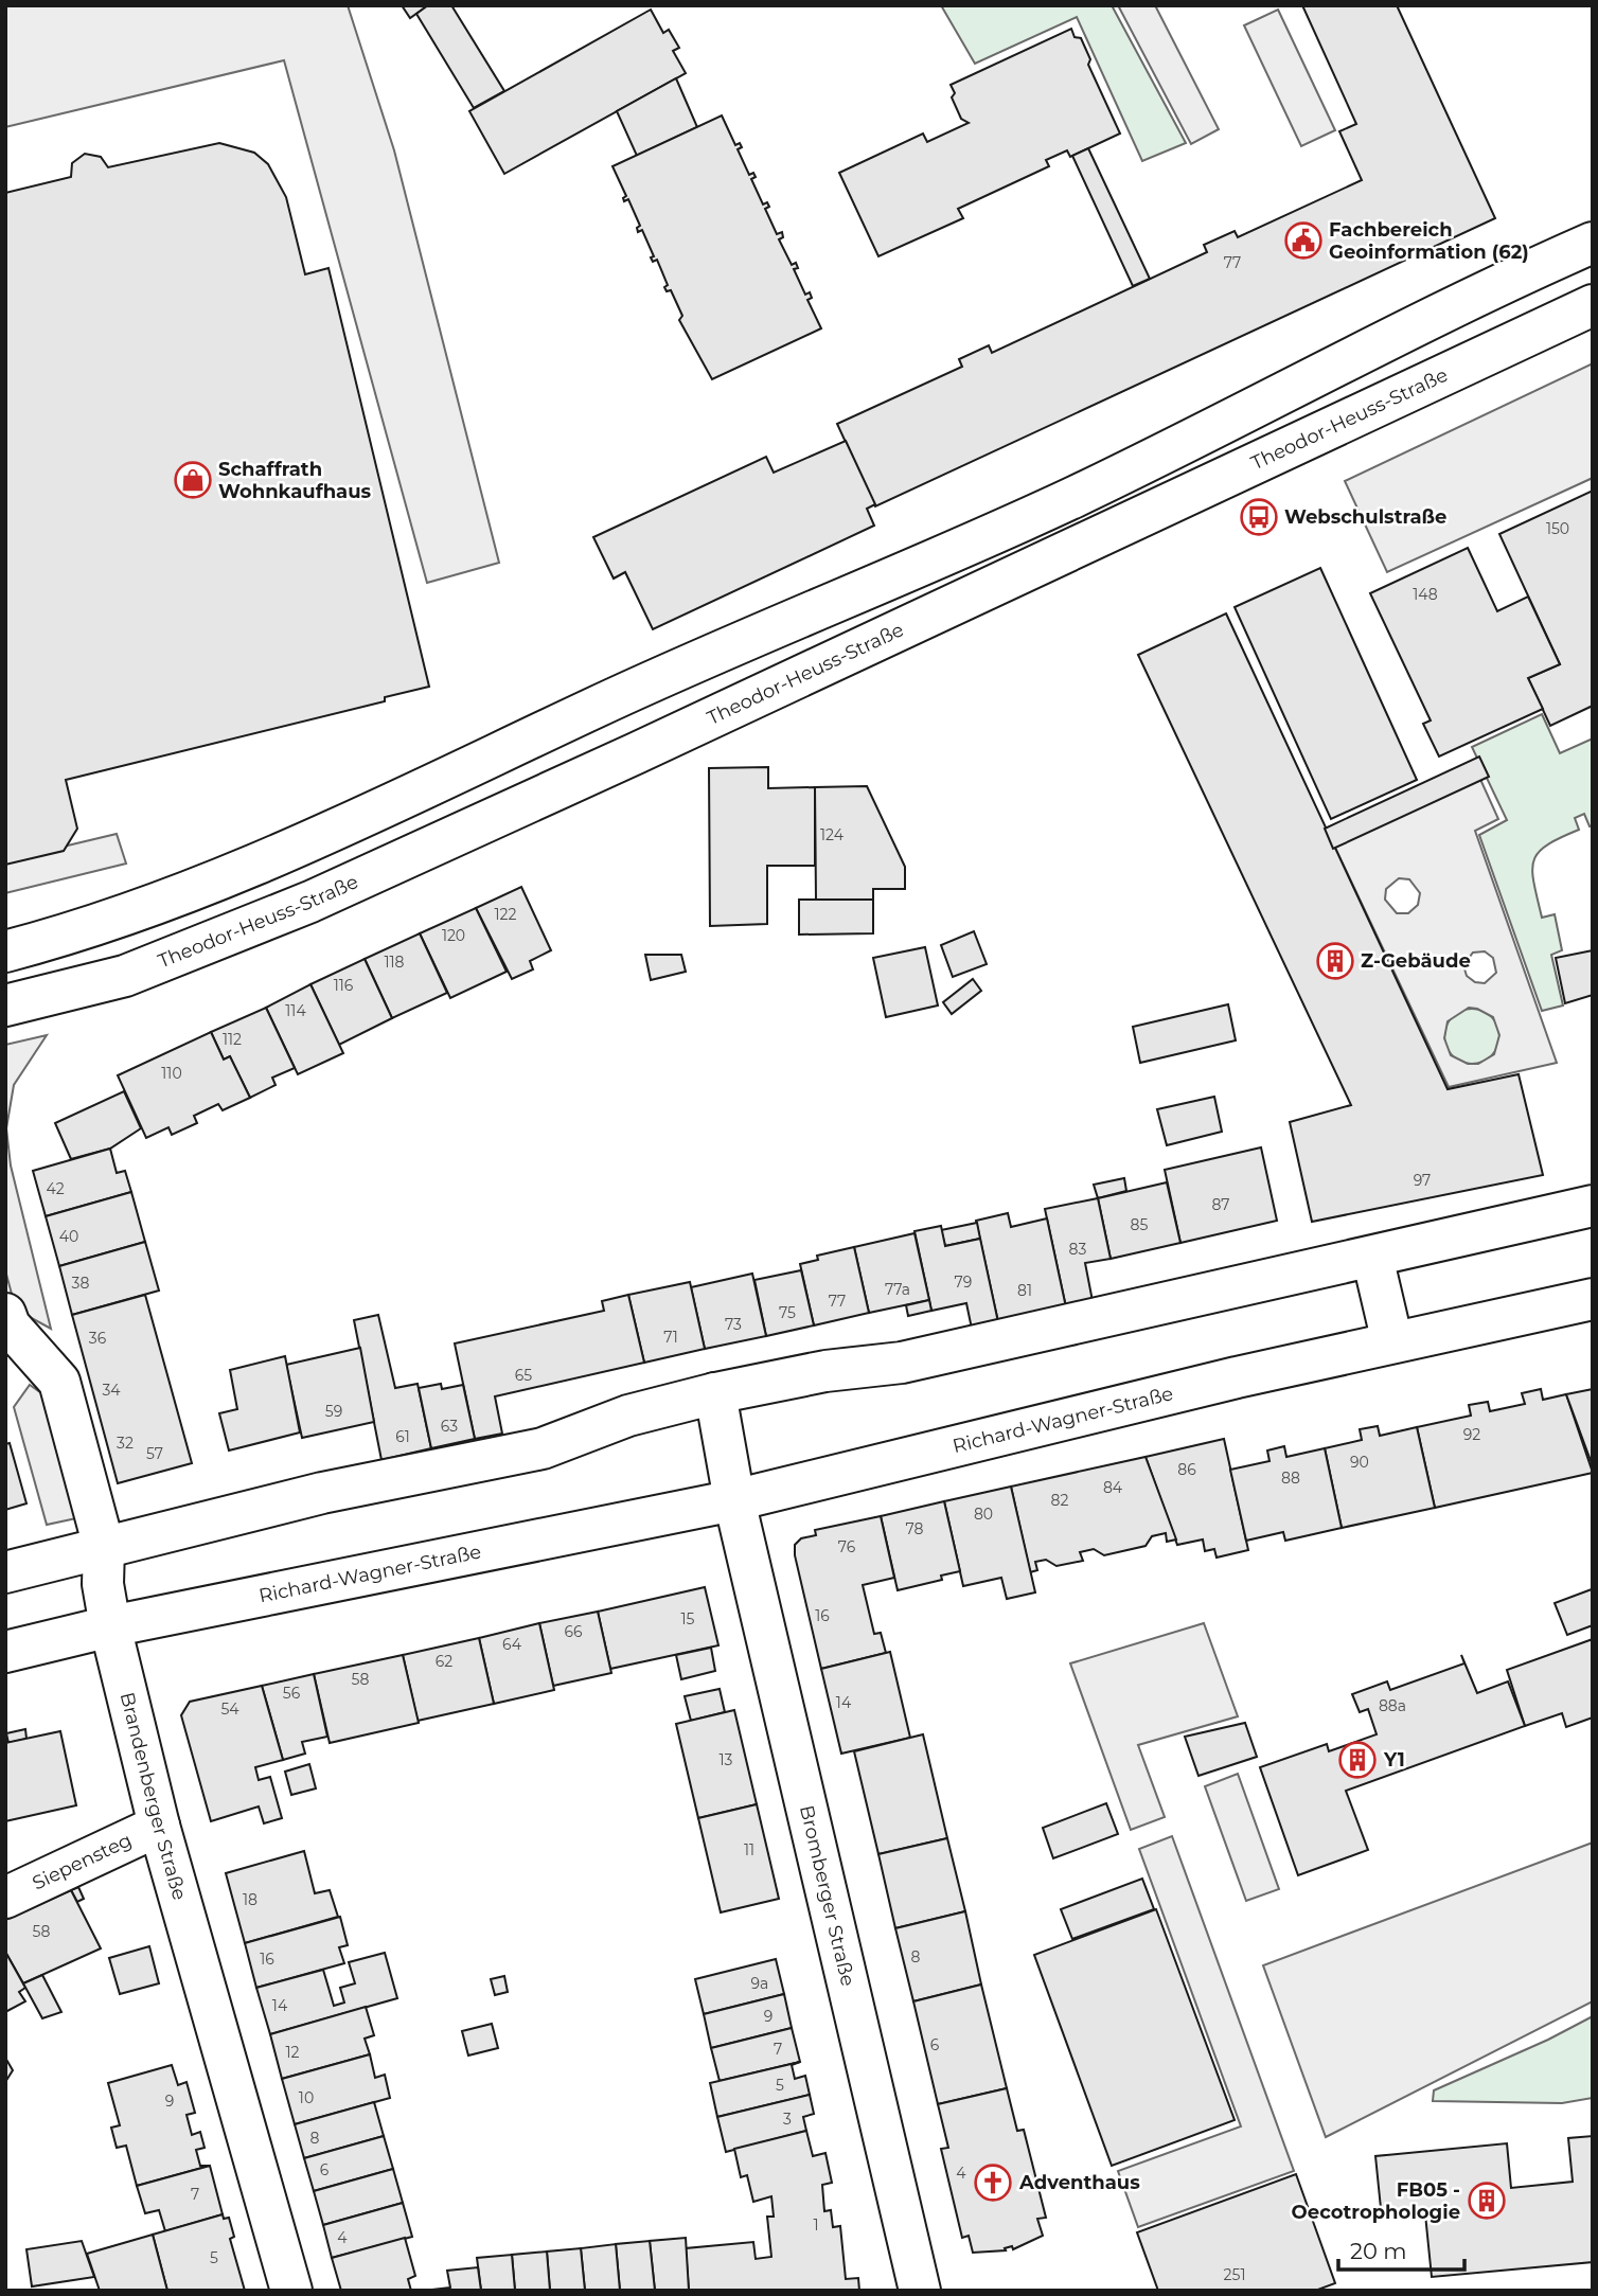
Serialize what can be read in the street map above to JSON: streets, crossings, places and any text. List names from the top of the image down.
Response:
{
  "streets": {
    "street": [
      "Theodor-Heuss-Straße",
      "Richard-Wagner-Straße",
      "Brandenberger Straße",
      "Siepensteg",
      "Bromberger Straße"
    ]
  },
  "crossings": [
    ["Richard-Wagner-Straße", "Brandenberger Straße"],
    ["Richard-Wagner-Straße", "Bromberger Straße"],
    ["Brandenberger Straße", "Siepensteg"]
  ],
  "places": {
    "public building": ["Fachbereich Geoinformation (62)"],
    "shop": ["Schaffrath Wohnkaufhaus"],
    "bus stop": ["Webschulstraße"],
    "building": ["Z-Gebäude", "Y1", "FB05 - Oecotrophologie"],
    "church": ["Adventhaus"]
  },
  "house_numbers": [
    "77",
    "150",
    "148",
    "124",
    "122",
    "120",
    "118",
    "116",
    "114",
    "112",
    "110",
    "97",
    "42",
    "87",
    "85",
    "40",
    "83",
    "79",
    "38",
    "77a",
    "81",
    "77",
    "75",
    "73",
    "71",
    "36",
    "65",
    "34",
    "59",
    "63",
    "92",
    "61",
    "32",
    "57",
    "90",
    "86",
    "88",
    "84",
    "82",
    "80",
    "78",
    "76",
    "16",
    "15",
    "66",
    "64",
    "62",
    "58",
    "56",
    "14",
    "88a",
    "54",
    "13",
    "11",
    "18",
    "58",
    "8",
    "16",
    "9a",
    "14",
    "9",
    "6",
    "7",
    "12",
    "5",
    "10",
    "9",
    "3",
    "8",
    "6",
    "4",
    "7",
    "1",
    "4",
    "5",
    "251"
  ],
  "scale_bar": "20 m"
}
